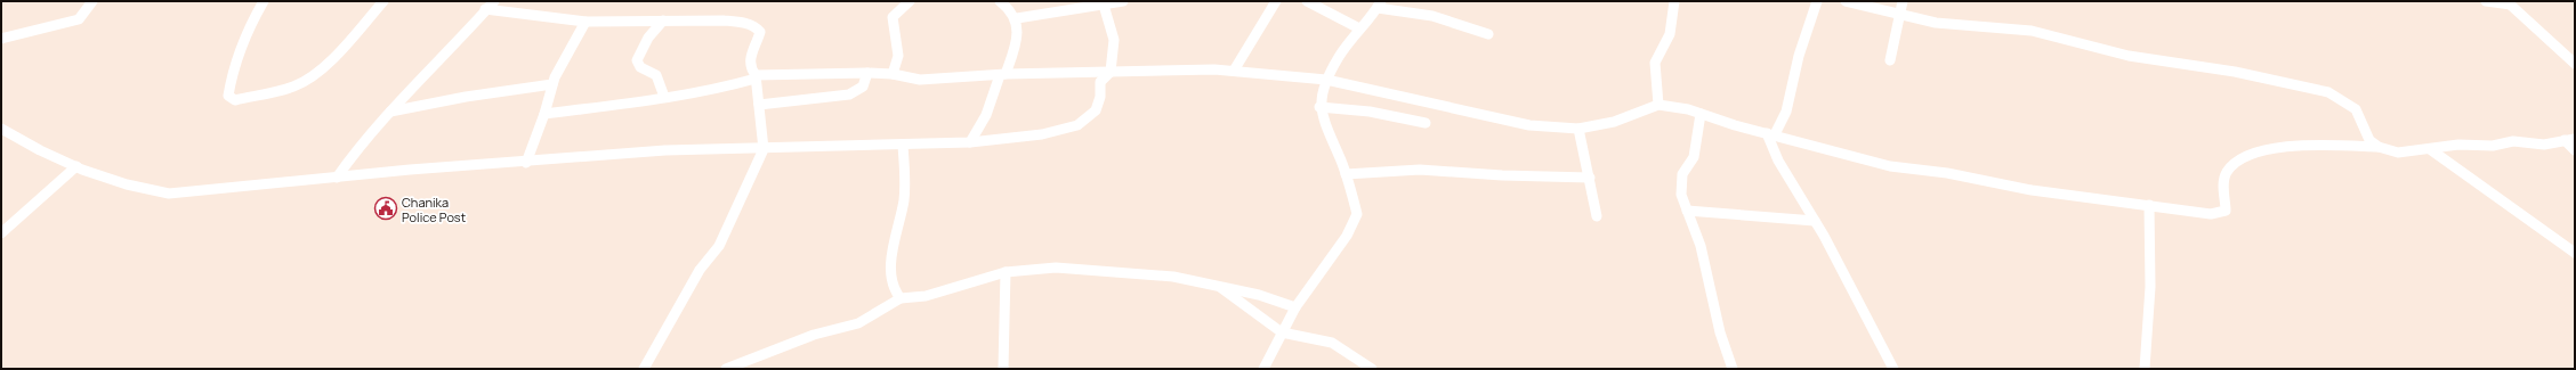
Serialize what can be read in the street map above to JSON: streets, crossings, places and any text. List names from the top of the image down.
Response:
{
  "places": {
    "public building": ["Chanika Police Post"]
  }
}
